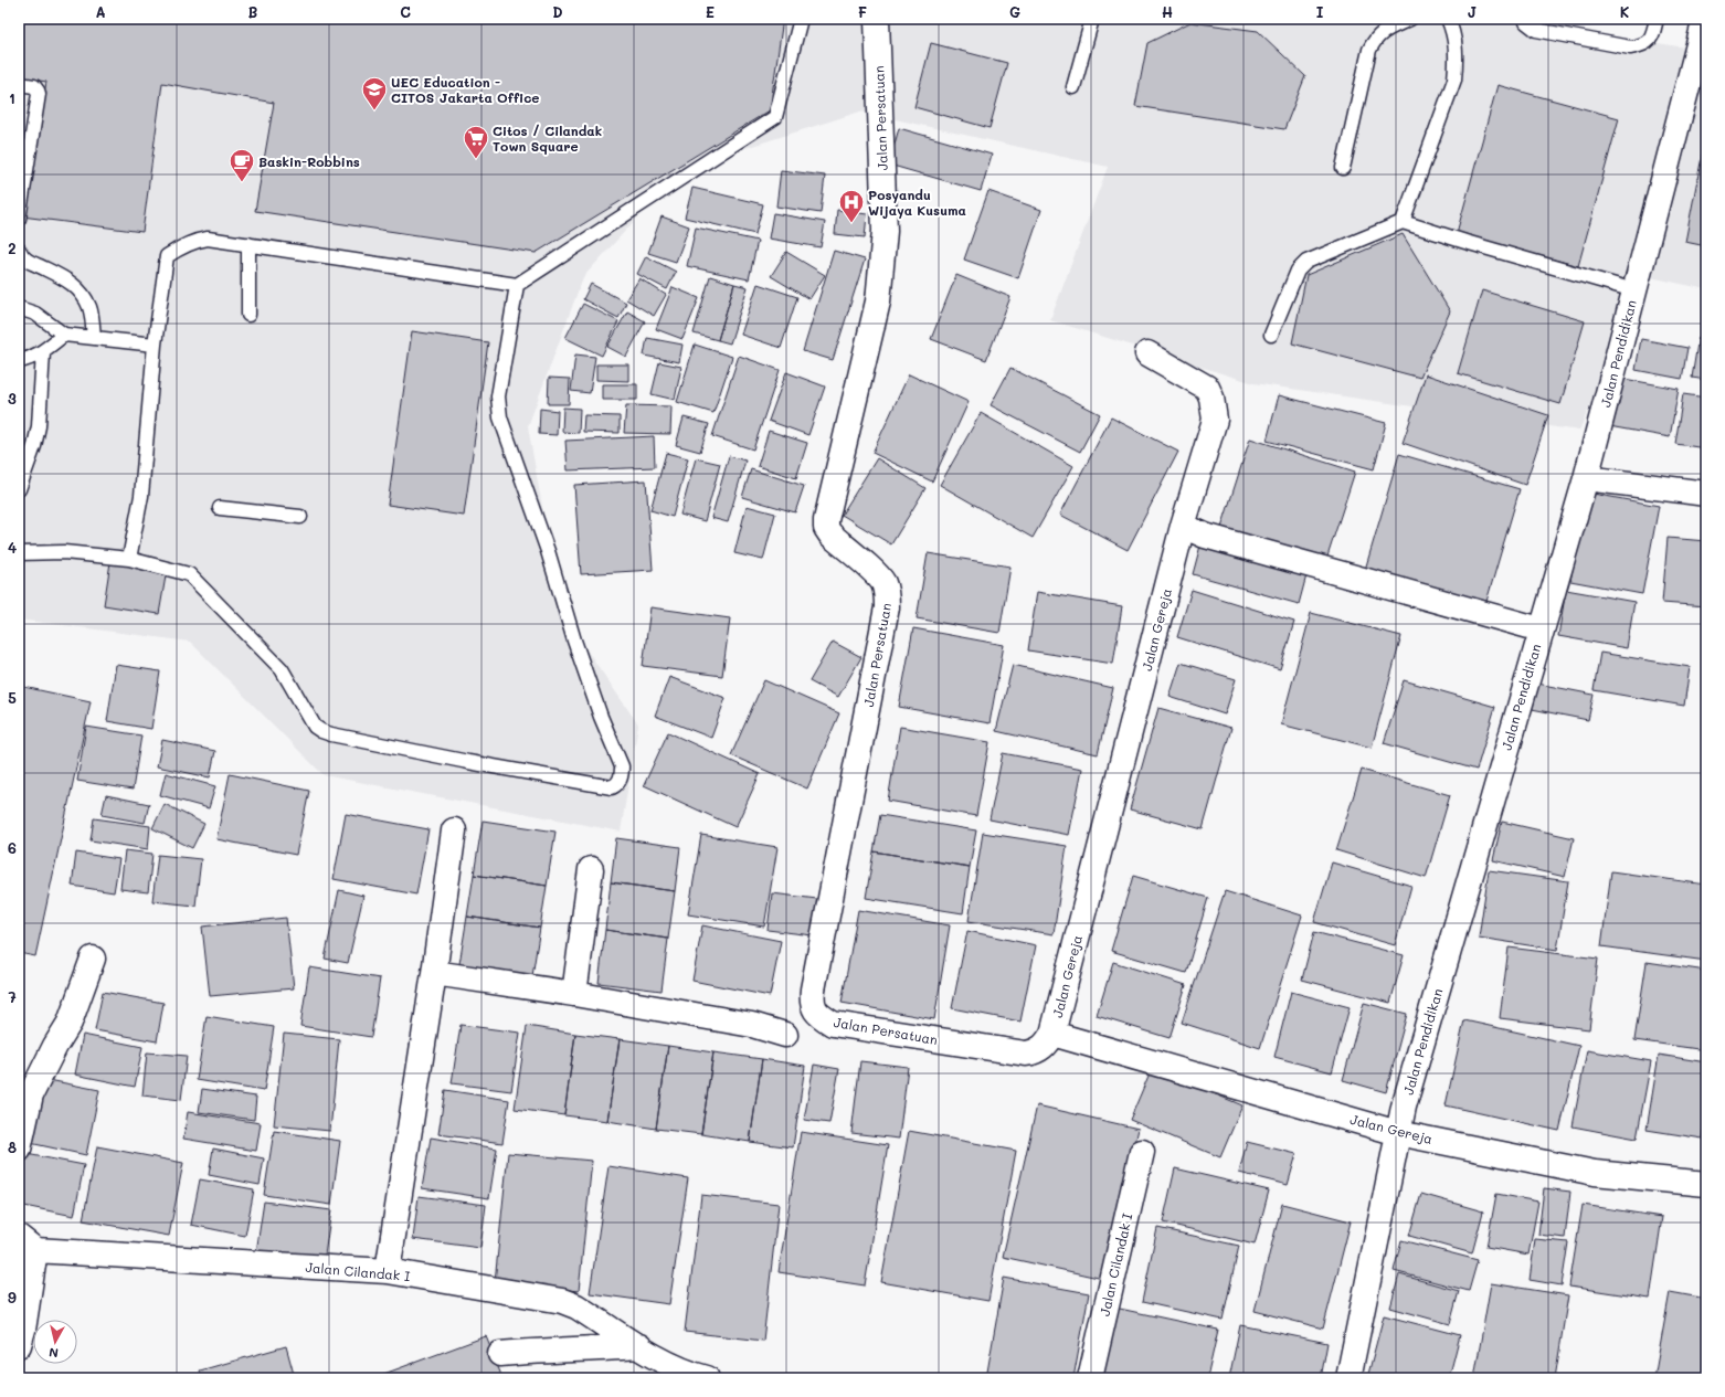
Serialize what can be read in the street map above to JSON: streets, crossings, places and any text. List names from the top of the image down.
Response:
{
  "streets": {
    "street": [
      "Jalan Persatuan",
      "Jalan Pendidikan",
      "Jalan Gereja",
      "Jalan Cilandak I"
    ]
  },
  "crossings": [
    ["Jalan Persatuan", "Jalan Gereja"],
    ["Jalan Pendidikan", "Jalan Gereja"]
  ],
  "places": {
    "school or university": ["UEC Education - CITOS Jakarta Office"],
    "supermarket": ["Citos / Cilandak Town Square"],
    "cafe": ["Baskin-Robbins"],
    "hospital": ["Posyandu Wijaya Kusuma"]
  },
  "north": "bottom",
  "grid": {
    "columns": [
      "A",
      "B",
      "C",
      "D",
      "E",
      "F",
      "G",
      "H",
      "I",
      "J",
      "K"
    ],
    "rows": [
      "1",
      "2",
      "3",
      "4",
      "5",
      "6",
      "7",
      "8",
      "9"
    ]
  }
}
